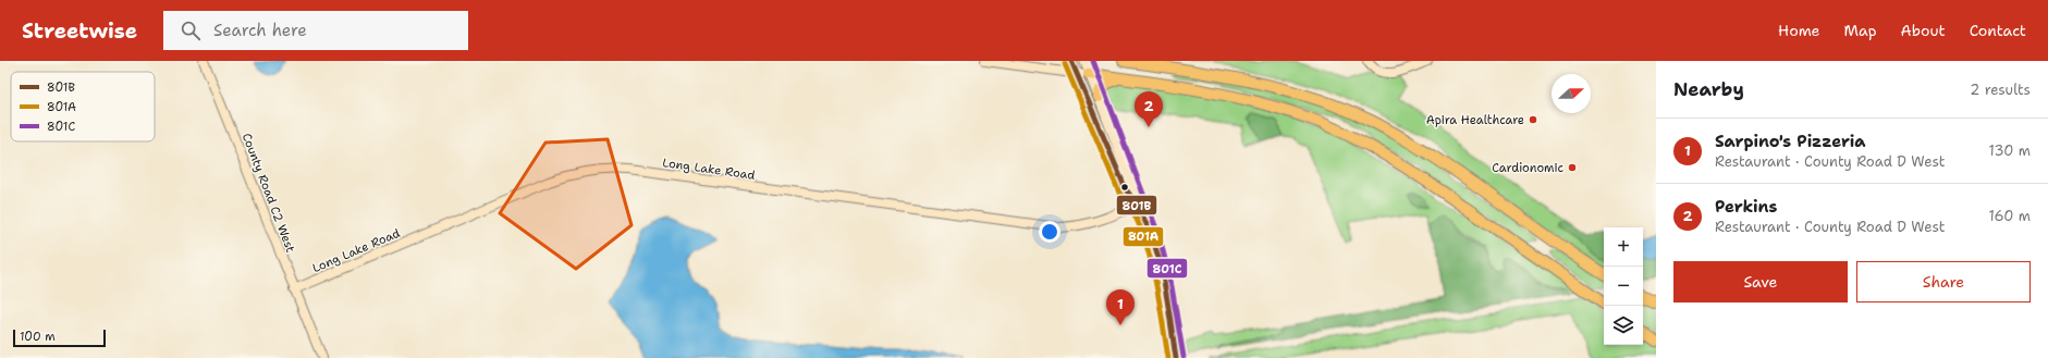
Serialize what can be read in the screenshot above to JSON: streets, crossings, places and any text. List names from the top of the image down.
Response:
{
  "streets": {
    "street": ["Long Lake Road", "County Road C2 West"]
  },
  "crossings": [
    ["Long Lake Road", "County Road C2 West"]
  ],
  "places": ["Apira Healthcare", "Cardionomic"],
  "lines": ["transit line 801B", "transit line 801C", "transit line 801A"],
  "legend": ["801B", "801A", "801C"],
  "scale_bar": "100 m",
  "north": "right",
  "page": {
    "header": "Streetwise",
    "search": "Search here",
    "nav": [
      "Home",
      "Map",
      "About",
      "Contact"
    ],
    "heading": ["Nearby", "2 results"],
    "pins": ["2", "1"],
    "list": [
      {
        "mark": "1",
        "name": "Sarpino's Pizzeria",
        "note": "Restaurant · County Road D West",
        "value": "130 m"
      },
      {
        "mark": "2",
        "name": "Perkins",
        "note": "Restaurant · County Road D West",
        "value": "160 m"
      }
    ],
    "map_buttons": ["+", "−"],
    "buttons": ["Save", "Share"],
    "scale": "100 m"
  }
}
